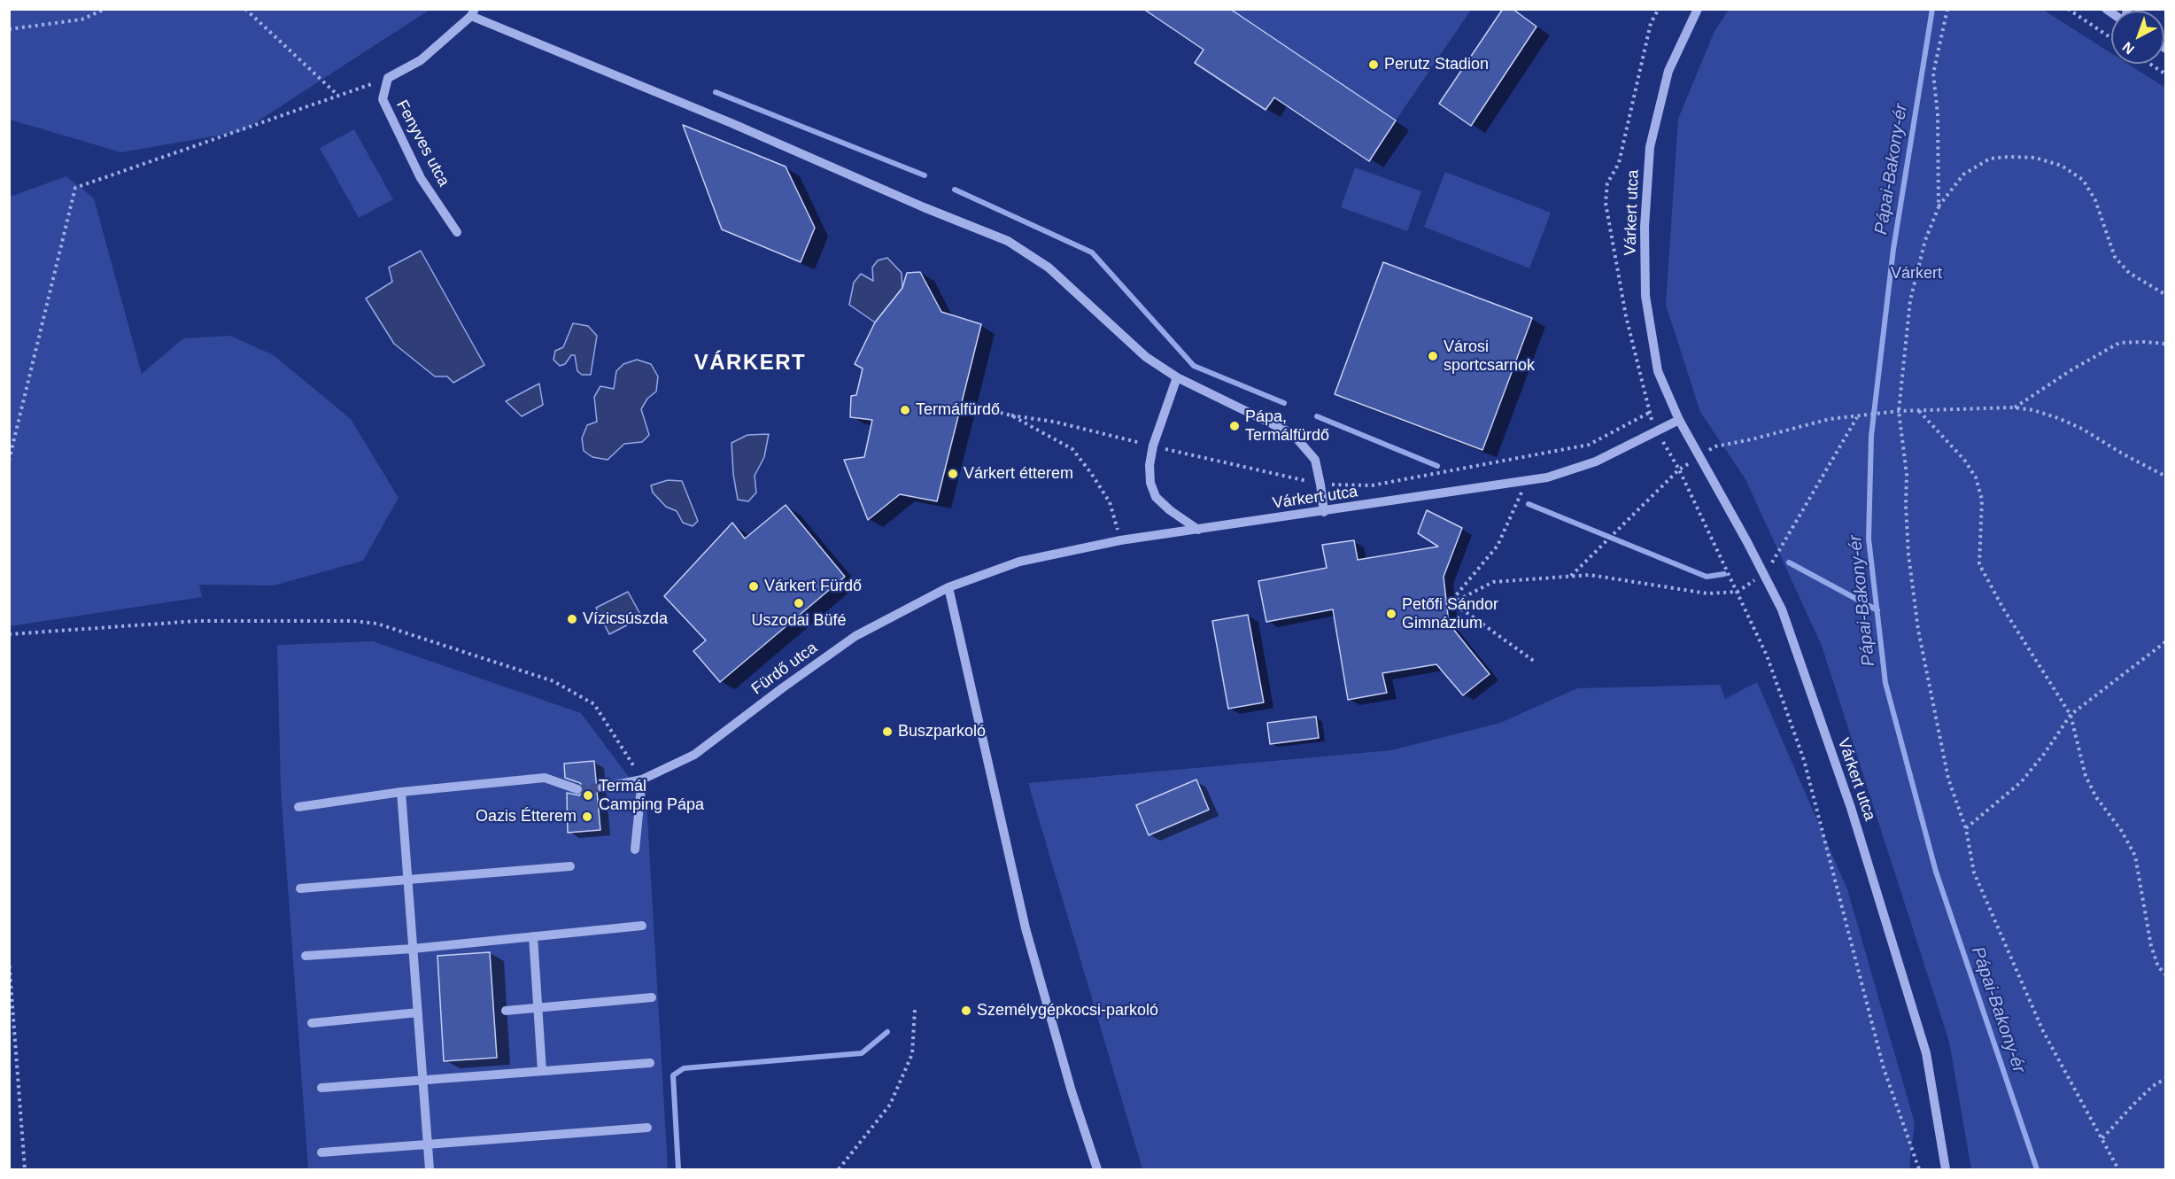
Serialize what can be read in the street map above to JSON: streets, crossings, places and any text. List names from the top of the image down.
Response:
{
  "streets": {
    "street": ["Fenyves utca", "Várkert utca", "Fürdő utca"]
  },
  "crossings": [
    ["Várkert utca", "Fürdő utca"]
  ],
  "districts": ["VÁRKERT"],
  "water": ["Pápai-Bakony-ér"],
  "parks": ["Várkert"],
  "places": [
    "Perutz Stadion",
    "Városi sportcsarnok",
    "Termálfürdő",
    "Pápa, Termálfürdő",
    "Várkert étterem",
    "Várkert Fürdő",
    "Uszodai Büfé",
    "Petőfi Sándor Gimnázium",
    "Vízicsúszda",
    "Buszparkoló",
    "Termál Camping Pápa",
    "Oazis Étterem",
    "Személygépkocsi-parkoló"
  ],
  "north": "bottom left"
}
